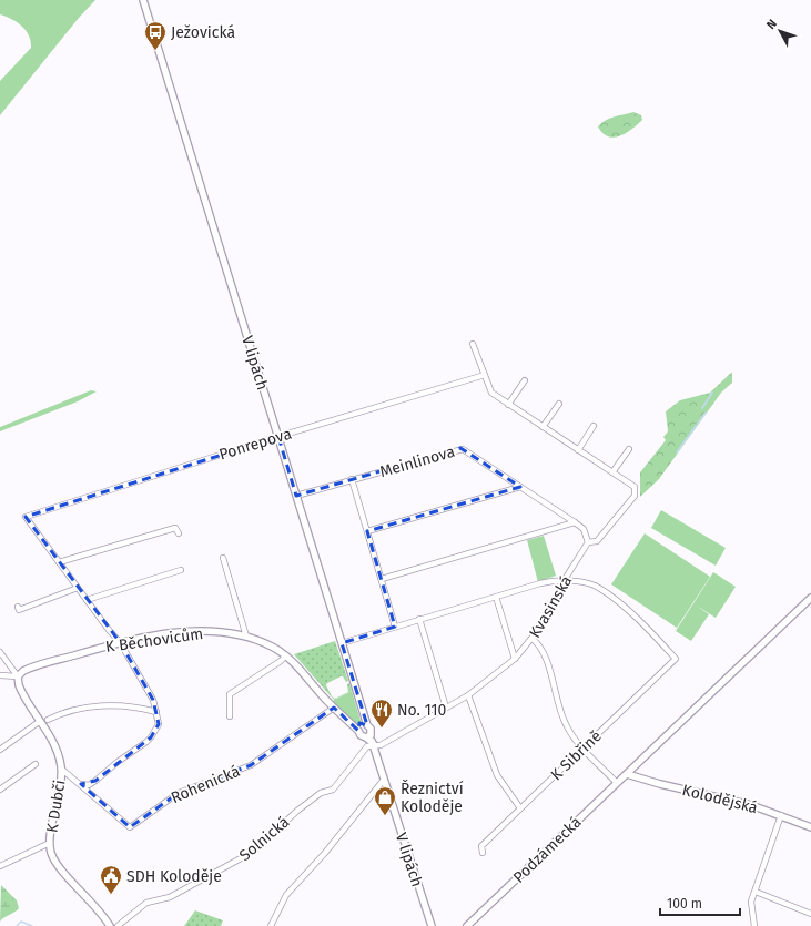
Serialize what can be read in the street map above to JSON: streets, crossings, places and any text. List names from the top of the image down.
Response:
{
  "streets": {
    "street": [
      "V lipách",
      "Ponrepova",
      "Meinlinova",
      "Kvasinská",
      "K Běchovicům",
      "K Sibřině",
      "Rohenická",
      "Kolodějská",
      "K Dubči",
      "Solnická",
      "Podzámecká"
    ]
  },
  "crossings": [
    ["V lipách", "Ponrepova"],
    ["V lipách", "Meinlinova"],
    ["V lipách", "Kvasinská"],
    ["V lipách", "K Běchovicům"],
    ["V lipách", "Solnická"],
    ["Meinlinova", "Kvasinská"],
    ["Kvasinská", "K Sibřině"],
    ["Kvasinská", "Solnická"],
    ["K Běchovicům", "Rohenická"],
    ["K Běchovicům", "K Dubči"],
    ["Rohenická", "K Dubči"],
    ["Kolodějská", "Podzámecká"]
  ],
  "places": {
    "bus stop": ["Ježovická"],
    "restaurant": ["No. 110"],
    "shop": ["Řeznictví Koloděje"],
    "public building": ["SDH Koloděje"]
  },
  "scale_bar": "100 m",
  "north": "top left"
}
